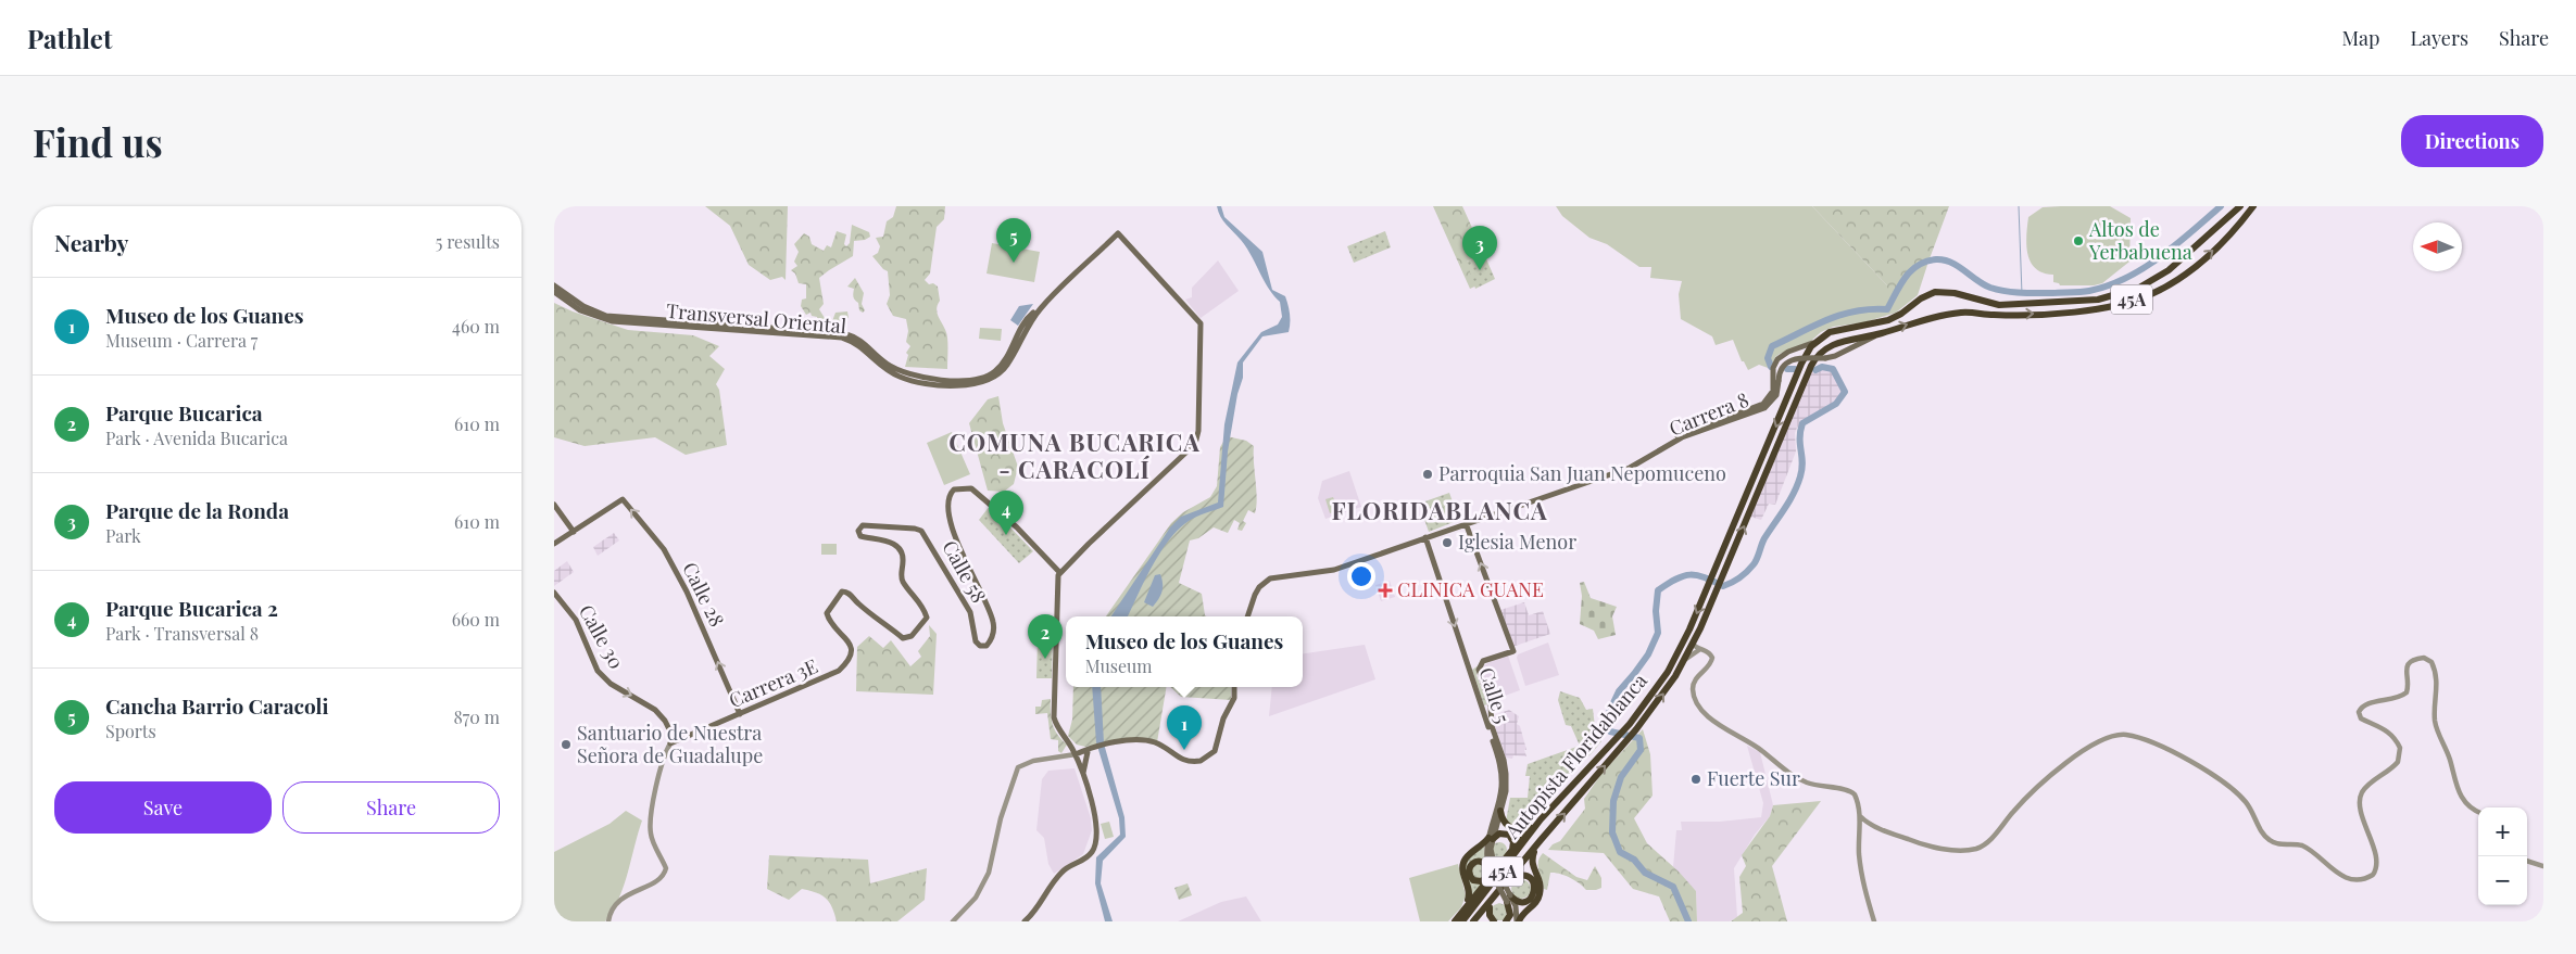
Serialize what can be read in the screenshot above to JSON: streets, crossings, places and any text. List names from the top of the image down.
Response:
{
  "streets": {
    "highway": ["45A", "Autopista Floridablanca"],
    "main road": [
      "Transversal Oriental",
      "Carrera 8",
      "Calle 58",
      "Calle 28",
      "Calle 30",
      "Carrera 3E",
      "Calle 5"
    ]
  },
  "crossings": [
    ["45A", "Carrera 8"],
    ["45A", "Autopista Floridablanca"],
    ["Transversal Oriental", "Calle 58"],
    ["Carrera 8", "Calle 5"],
    ["Carrera 8", "Autopista Floridablanca"],
    ["Calle 58", "Carrera 3E"],
    ["Calle 28", "Carrera 3E"],
    ["Calle 30", "Carrera 3E"]
  ],
  "one_way": ["Calle 28", "Calle 30"],
  "districts": ["COMUNA BUCARICA - CARACOLÍ", "FLORIDABLANCA"],
  "places": {
    "other": [
      "Altos de Yerbabuena",
      "Parroquia San Juan Nepomuceno",
      "Iglesia Menor",
      "Santuario de Nuestra Señora de Guadalupe",
      "Fuerte Sur"
    ],
    "health": ["CLINICA GUANE"]
  },
  "north": "left",
  "page": {
    "header": "Pathlet",
    "nav": ["Map", "Layers", "Share"],
    "buttons": [
      "Directions",
      ["Save", "Share"]
    ],
    "title": "Find us",
    "heading": ["Nearby", "5 results"],
    "pins": [
      "5",
      "3",
      "4",
      "2",
      "1"
    ],
    "list": [
      {
        "mark": "1",
        "name": "Museo de los Guanes",
        "note": "Museum · Carrera 7",
        "value": "460 m"
      },
      {
        "mark": "2",
        "name": "Parque Bucarica",
        "note": "Park · Avenida Bucarica",
        "value": "610 m"
      },
      {
        "mark": "3",
        "name": "Parque de la Ronda",
        "note": "Park",
        "value": "610 m"
      },
      {
        "mark": "4",
        "name": "Parque Bucarica 2",
        "note": "Park · Transversal 8",
        "value": "660 m"
      },
      {
        "mark": "5",
        "name": "Cancha Barrio Caracoli",
        "note": "Sports",
        "value": "870 m"
      }
    ],
    "popup": ["Museo de los Guanes", "Museum"],
    "map_buttons": ["+", "−"]
  }
}
